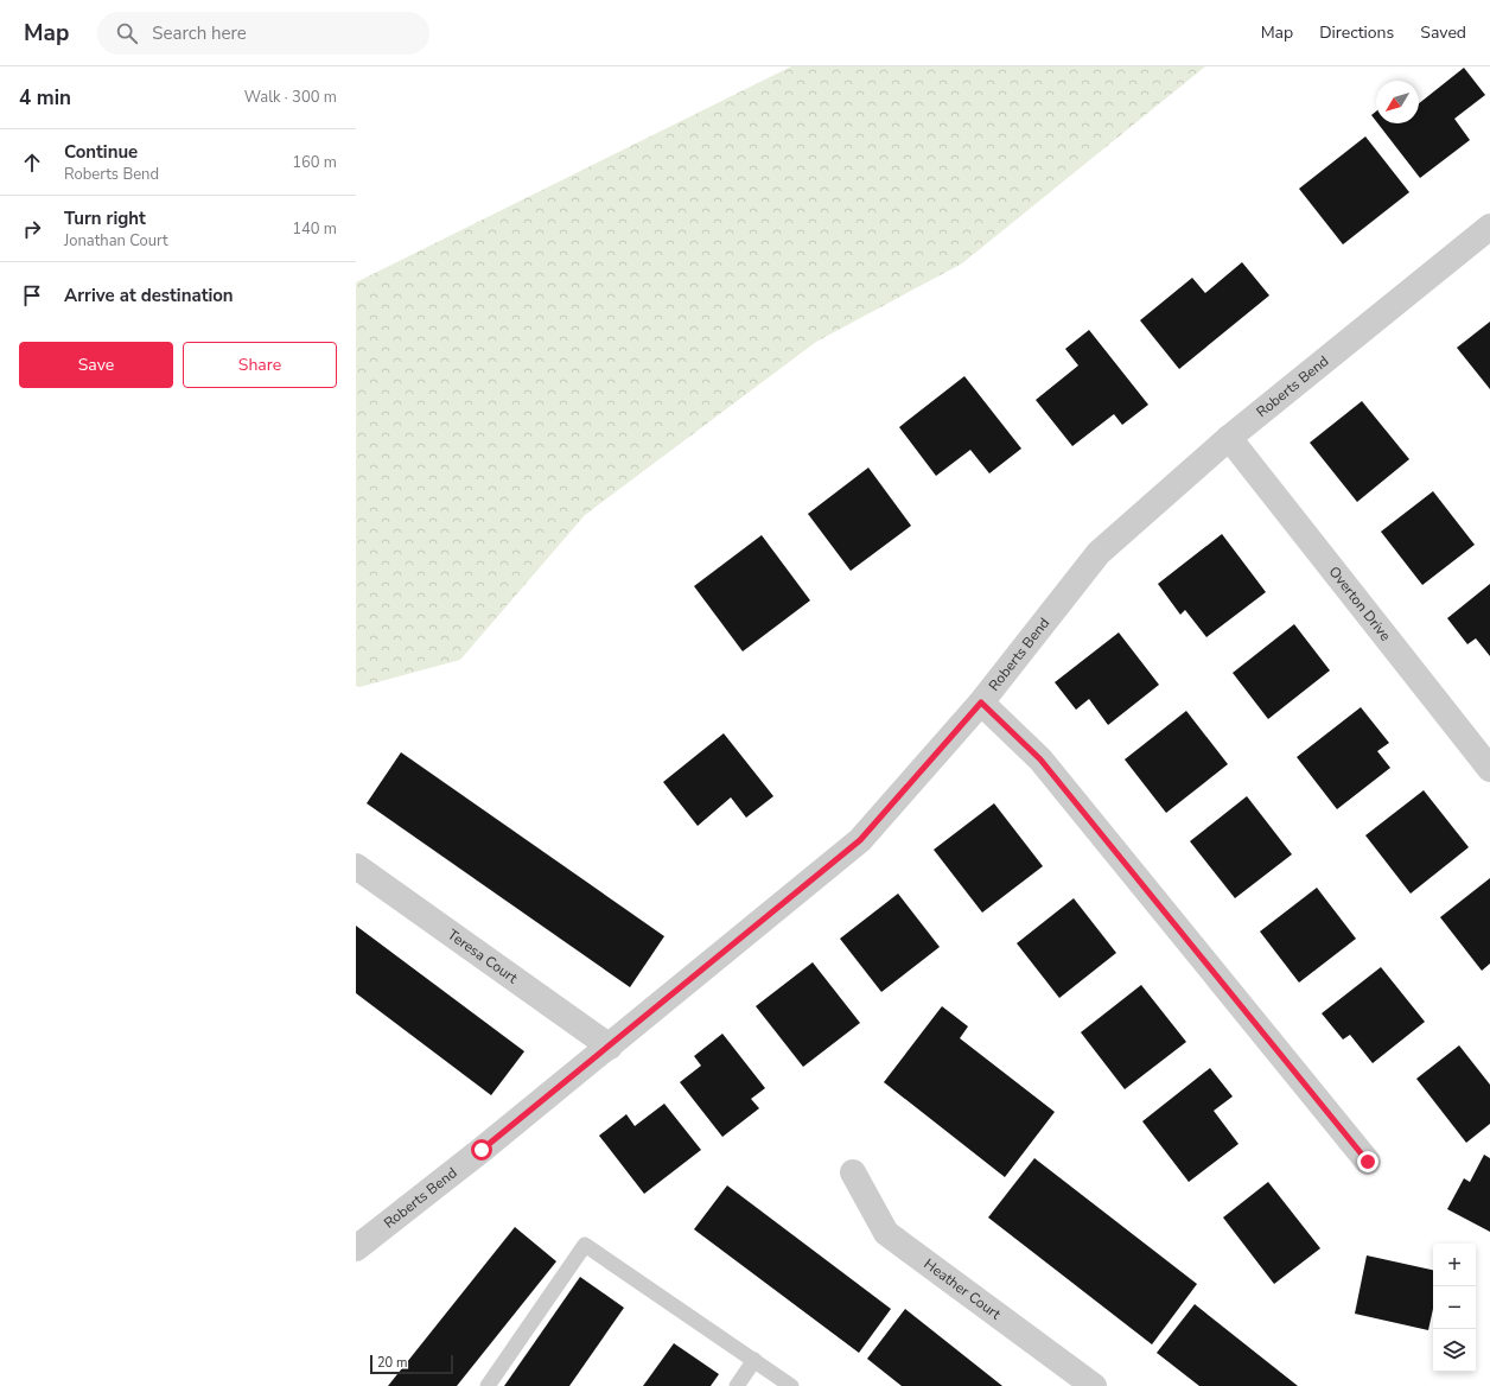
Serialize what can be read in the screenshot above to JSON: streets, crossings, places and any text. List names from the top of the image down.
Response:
{
  "streets": {
    "street": [
      "Roberts Bend",
      "Overton Drive",
      "Teresa Court",
      "Heather Court"
    ]
  },
  "crossings": [
    ["Roberts Bend", "Overton Drive"],
    ["Roberts Bend", "Teresa Court"]
  ],
  "scale_bar": "20 m",
  "north": "bottom left",
  "page": {
    "header": "Map",
    "search": "Search here",
    "nav": ["Map", "Directions", "Saved"],
    "heading": ["4 min", "Walk · 300 m"],
    "list": [
      ["Continue", "Roberts Bend", "160 m"],
      ["Turn right", "Jonathan Court", "140 m"],
      "Arrive at destination"
    ],
    "buttons": ["Save", "Share"],
    "map_buttons": ["+", "−"],
    "scale": "20 m"
  }
}
